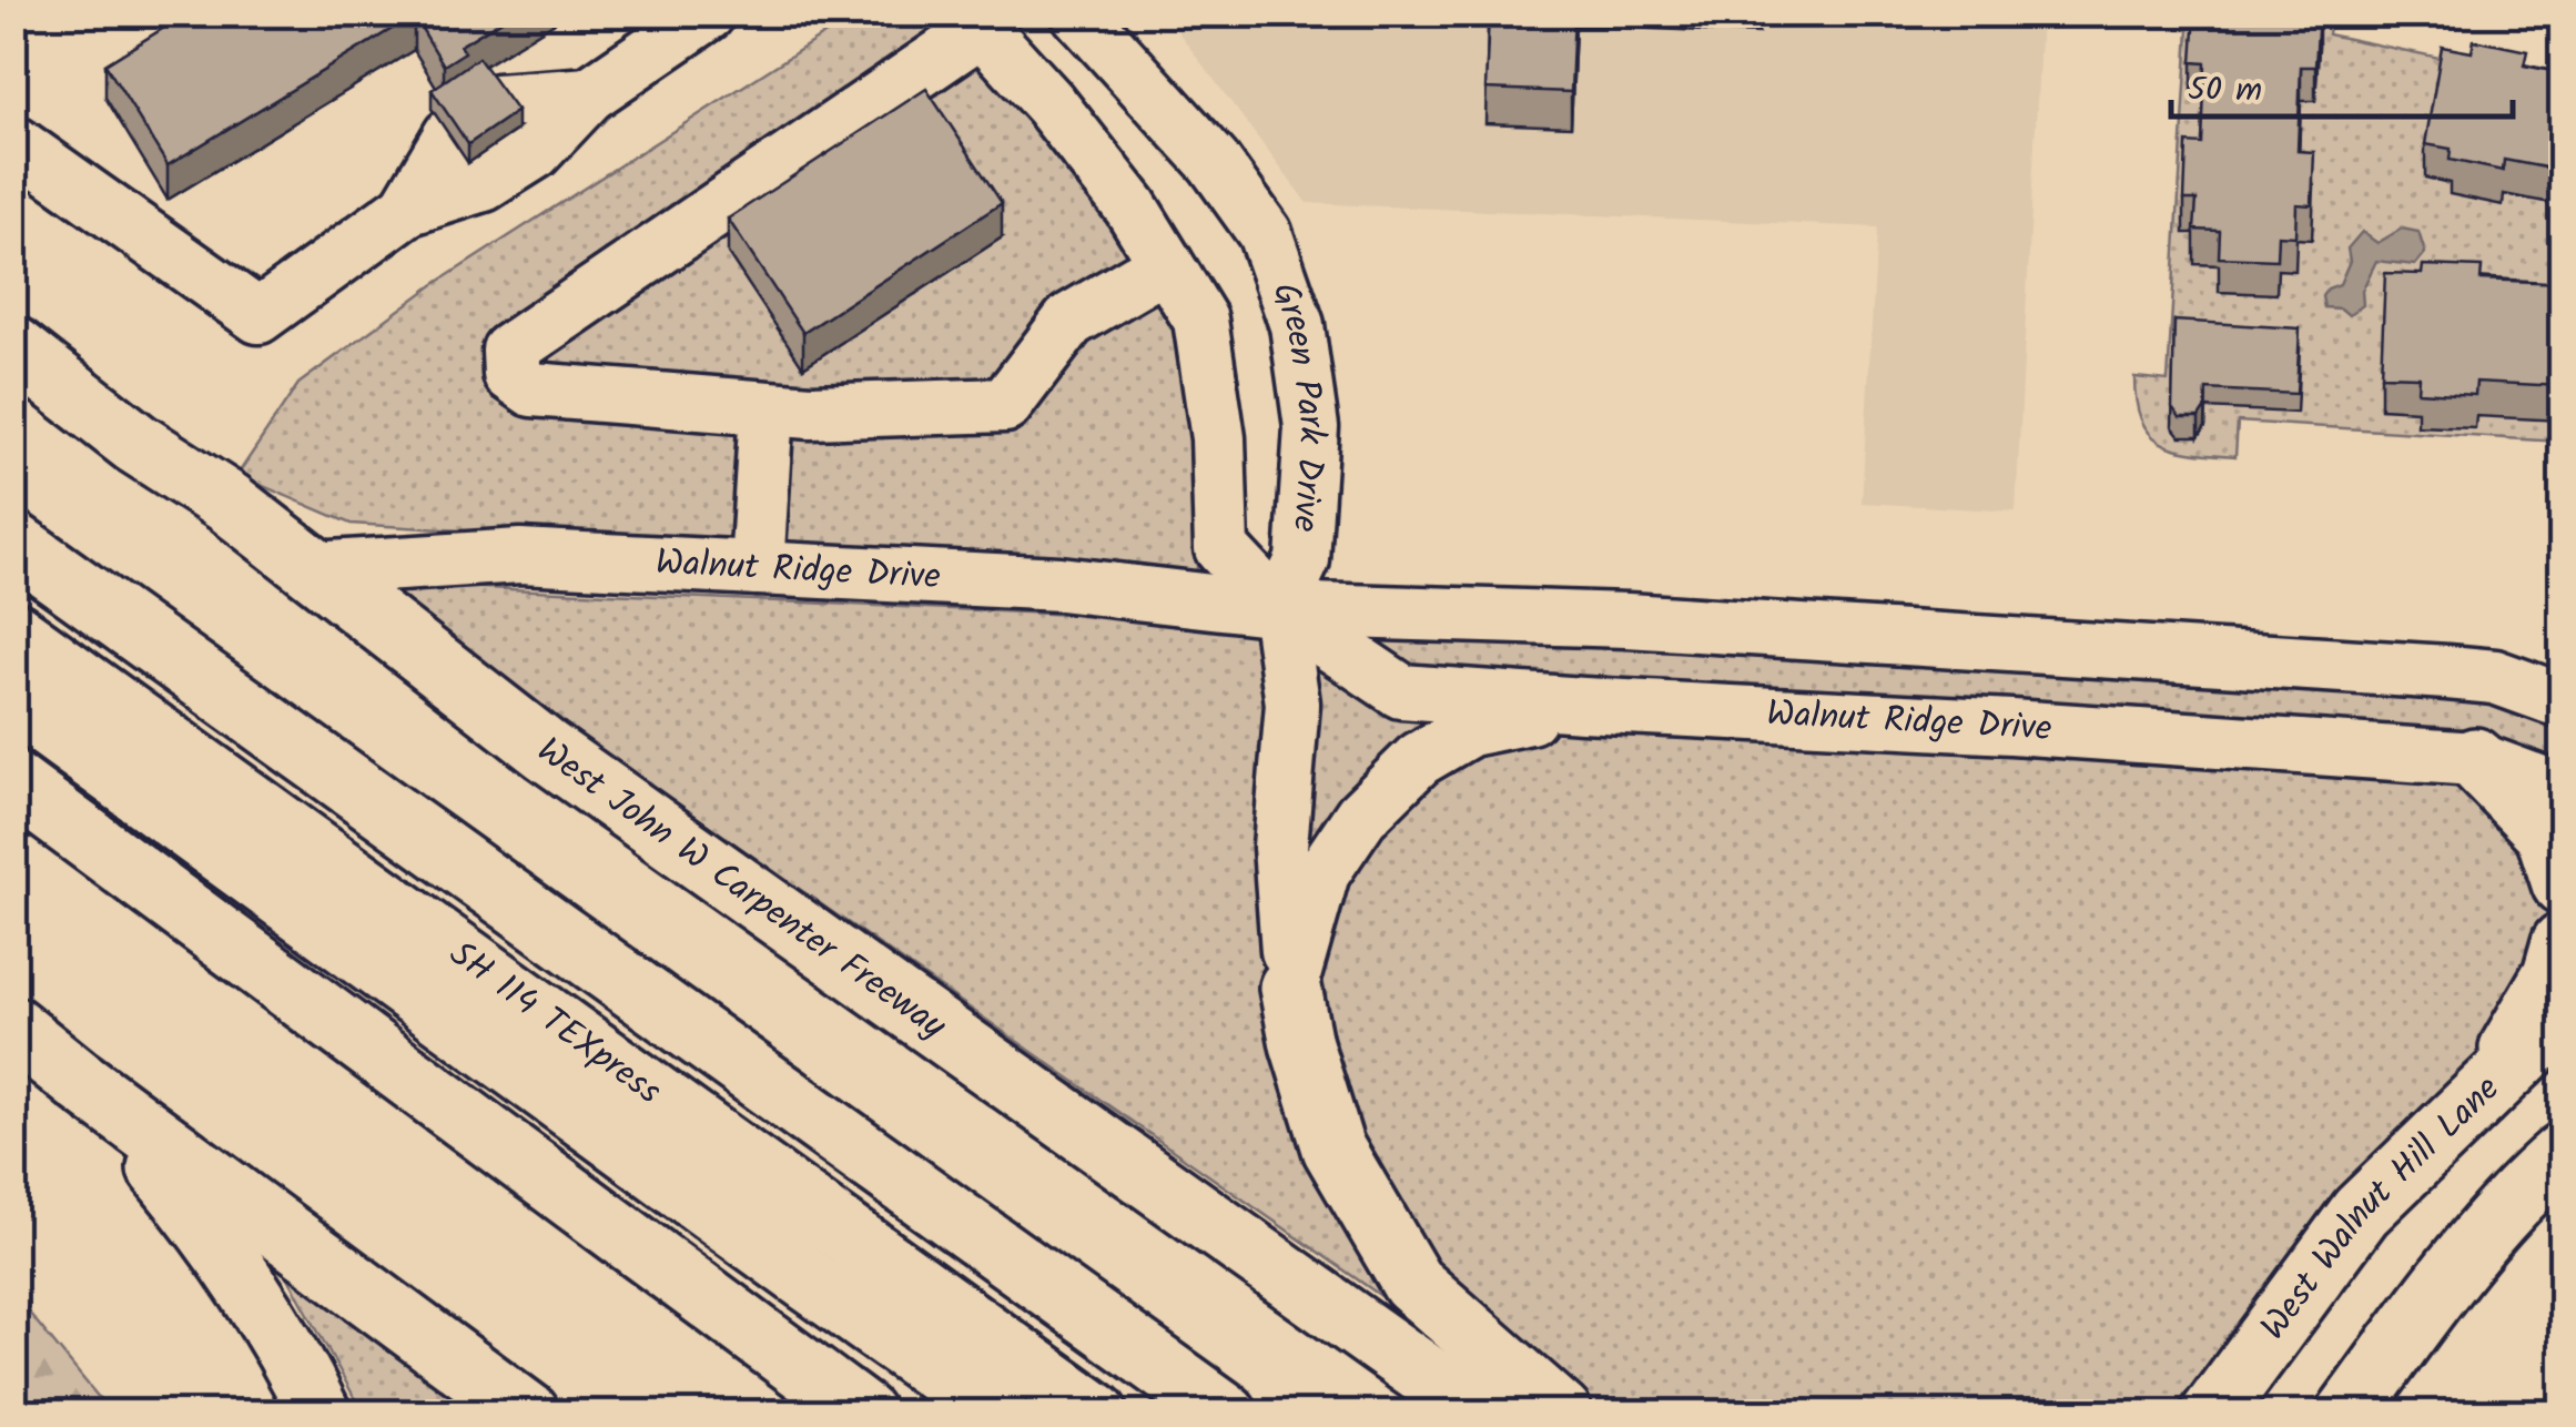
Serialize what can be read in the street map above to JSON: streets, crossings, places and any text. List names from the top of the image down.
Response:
{
  "streets": {
    "main road": ["West John W Carpenter Freeway", "SH 114 TEXpress", "West Walnut Hill Lane"],
    "street": ["Green Park Drive", "Walnut Ridge Drive"]
  },
  "crossings": [
    ["Green Park Drive", "Walnut Ridge Drive"],
    ["Walnut Ridge Drive", "West John W Carpenter Freeway"]
  ],
  "scale_bar": "50 m"
}
